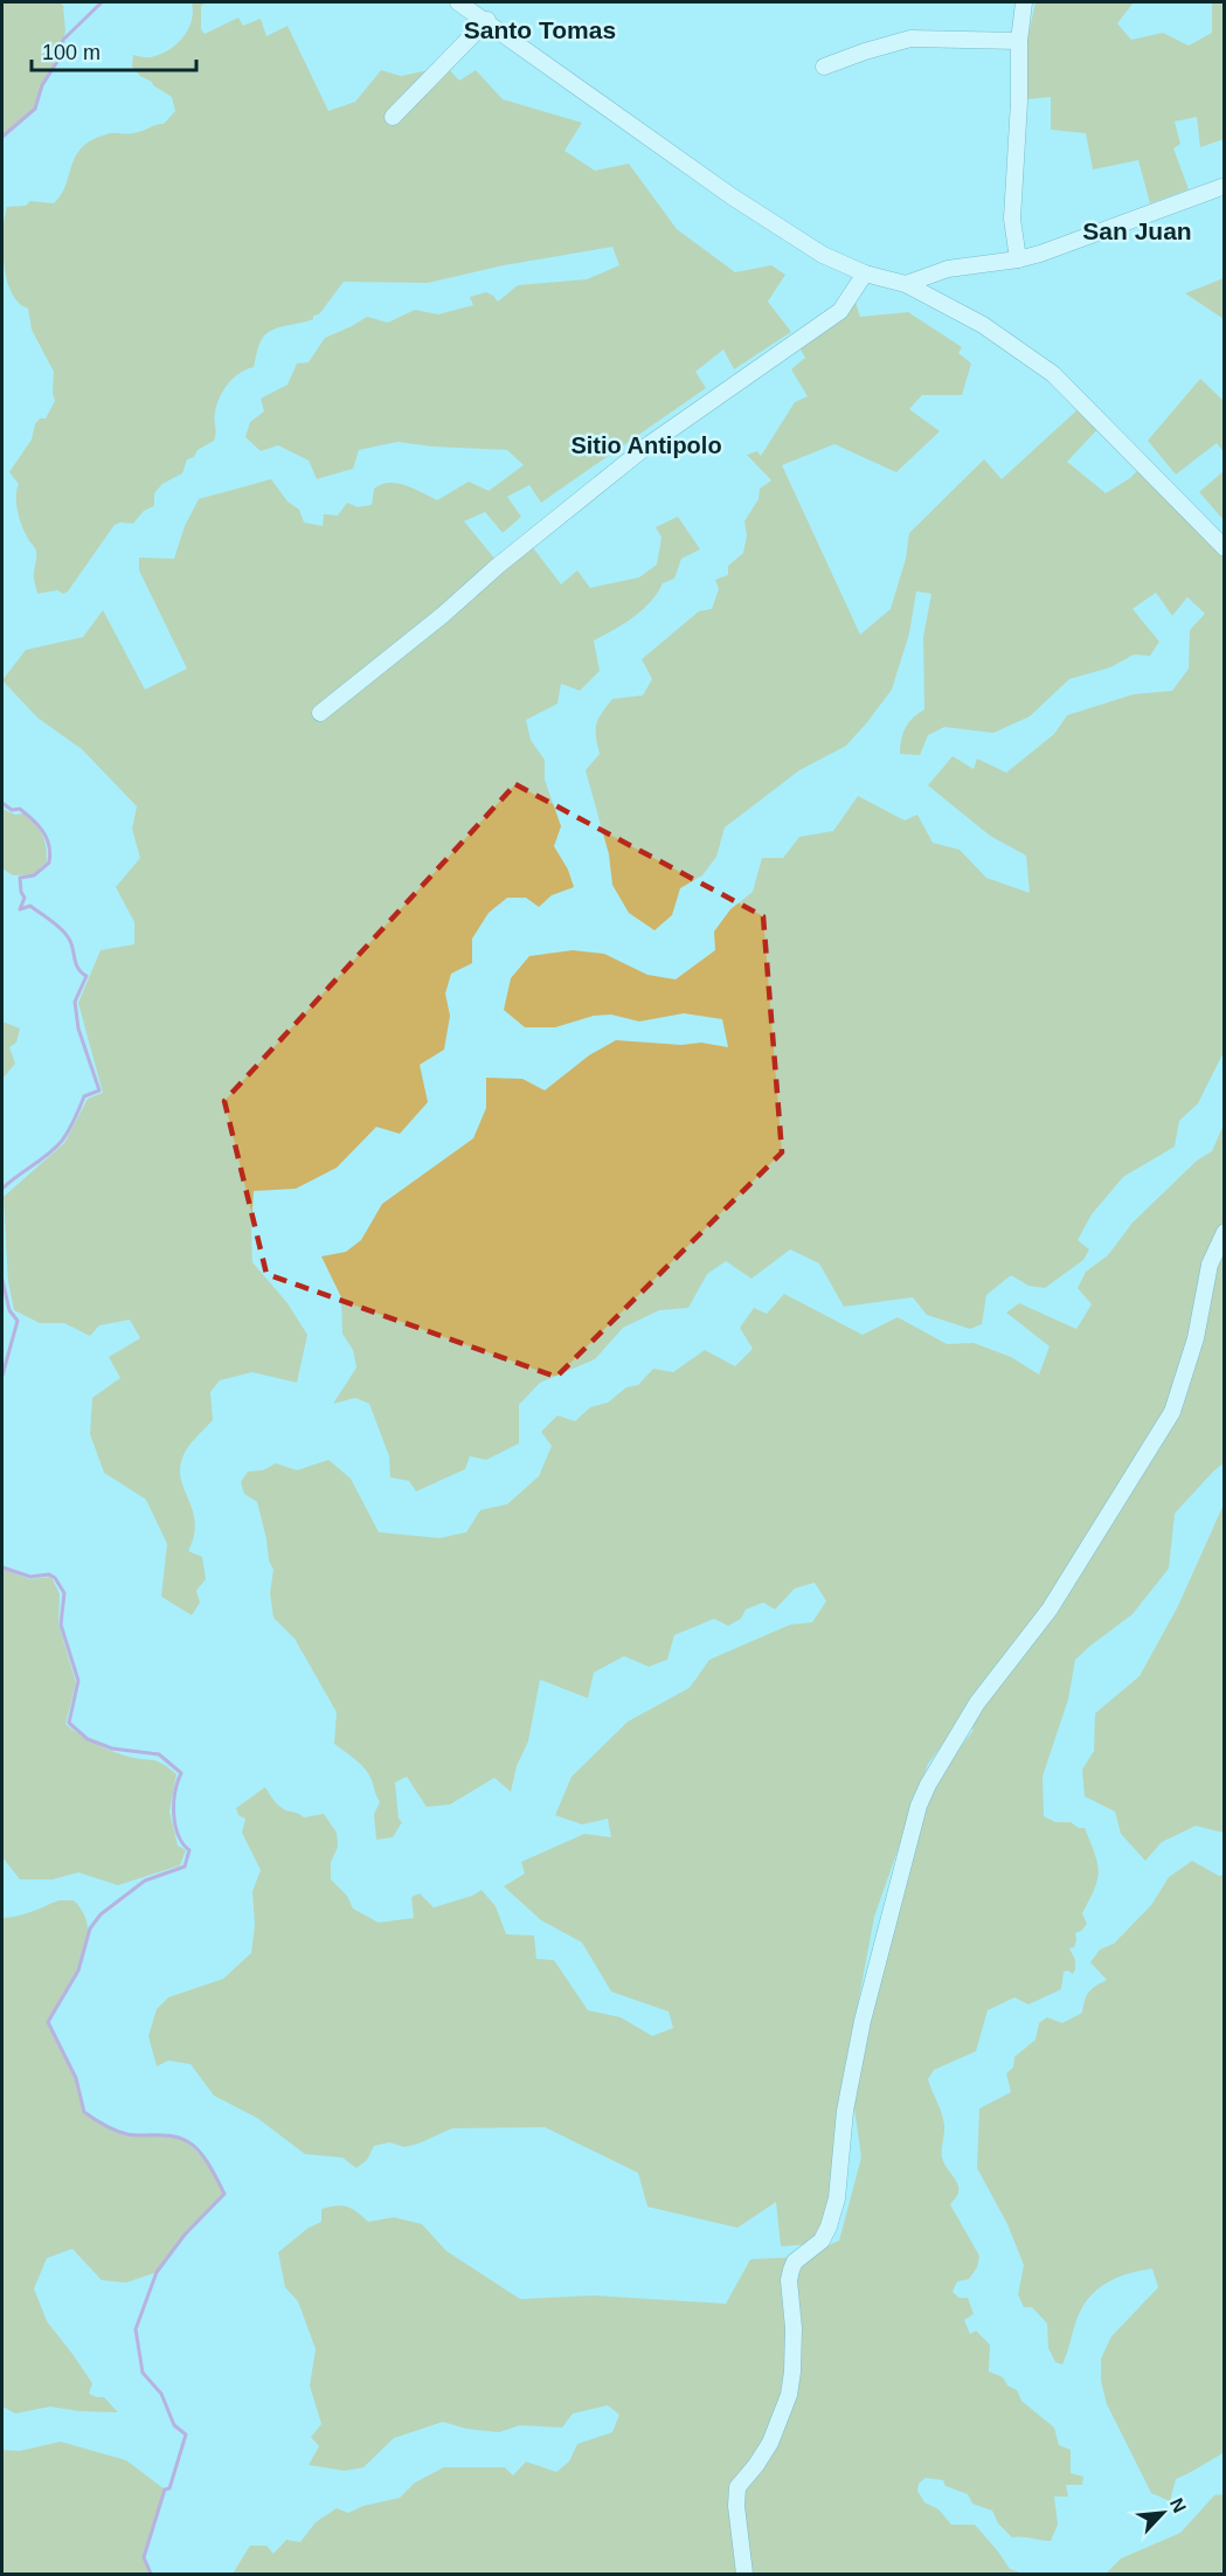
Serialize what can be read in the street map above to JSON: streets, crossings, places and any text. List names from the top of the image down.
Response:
{
  "districts": ["Santo Tomas", "San Juan", "Sitio Antipolo"],
  "scale_bar": "100 m",
  "north": "top right"
}
